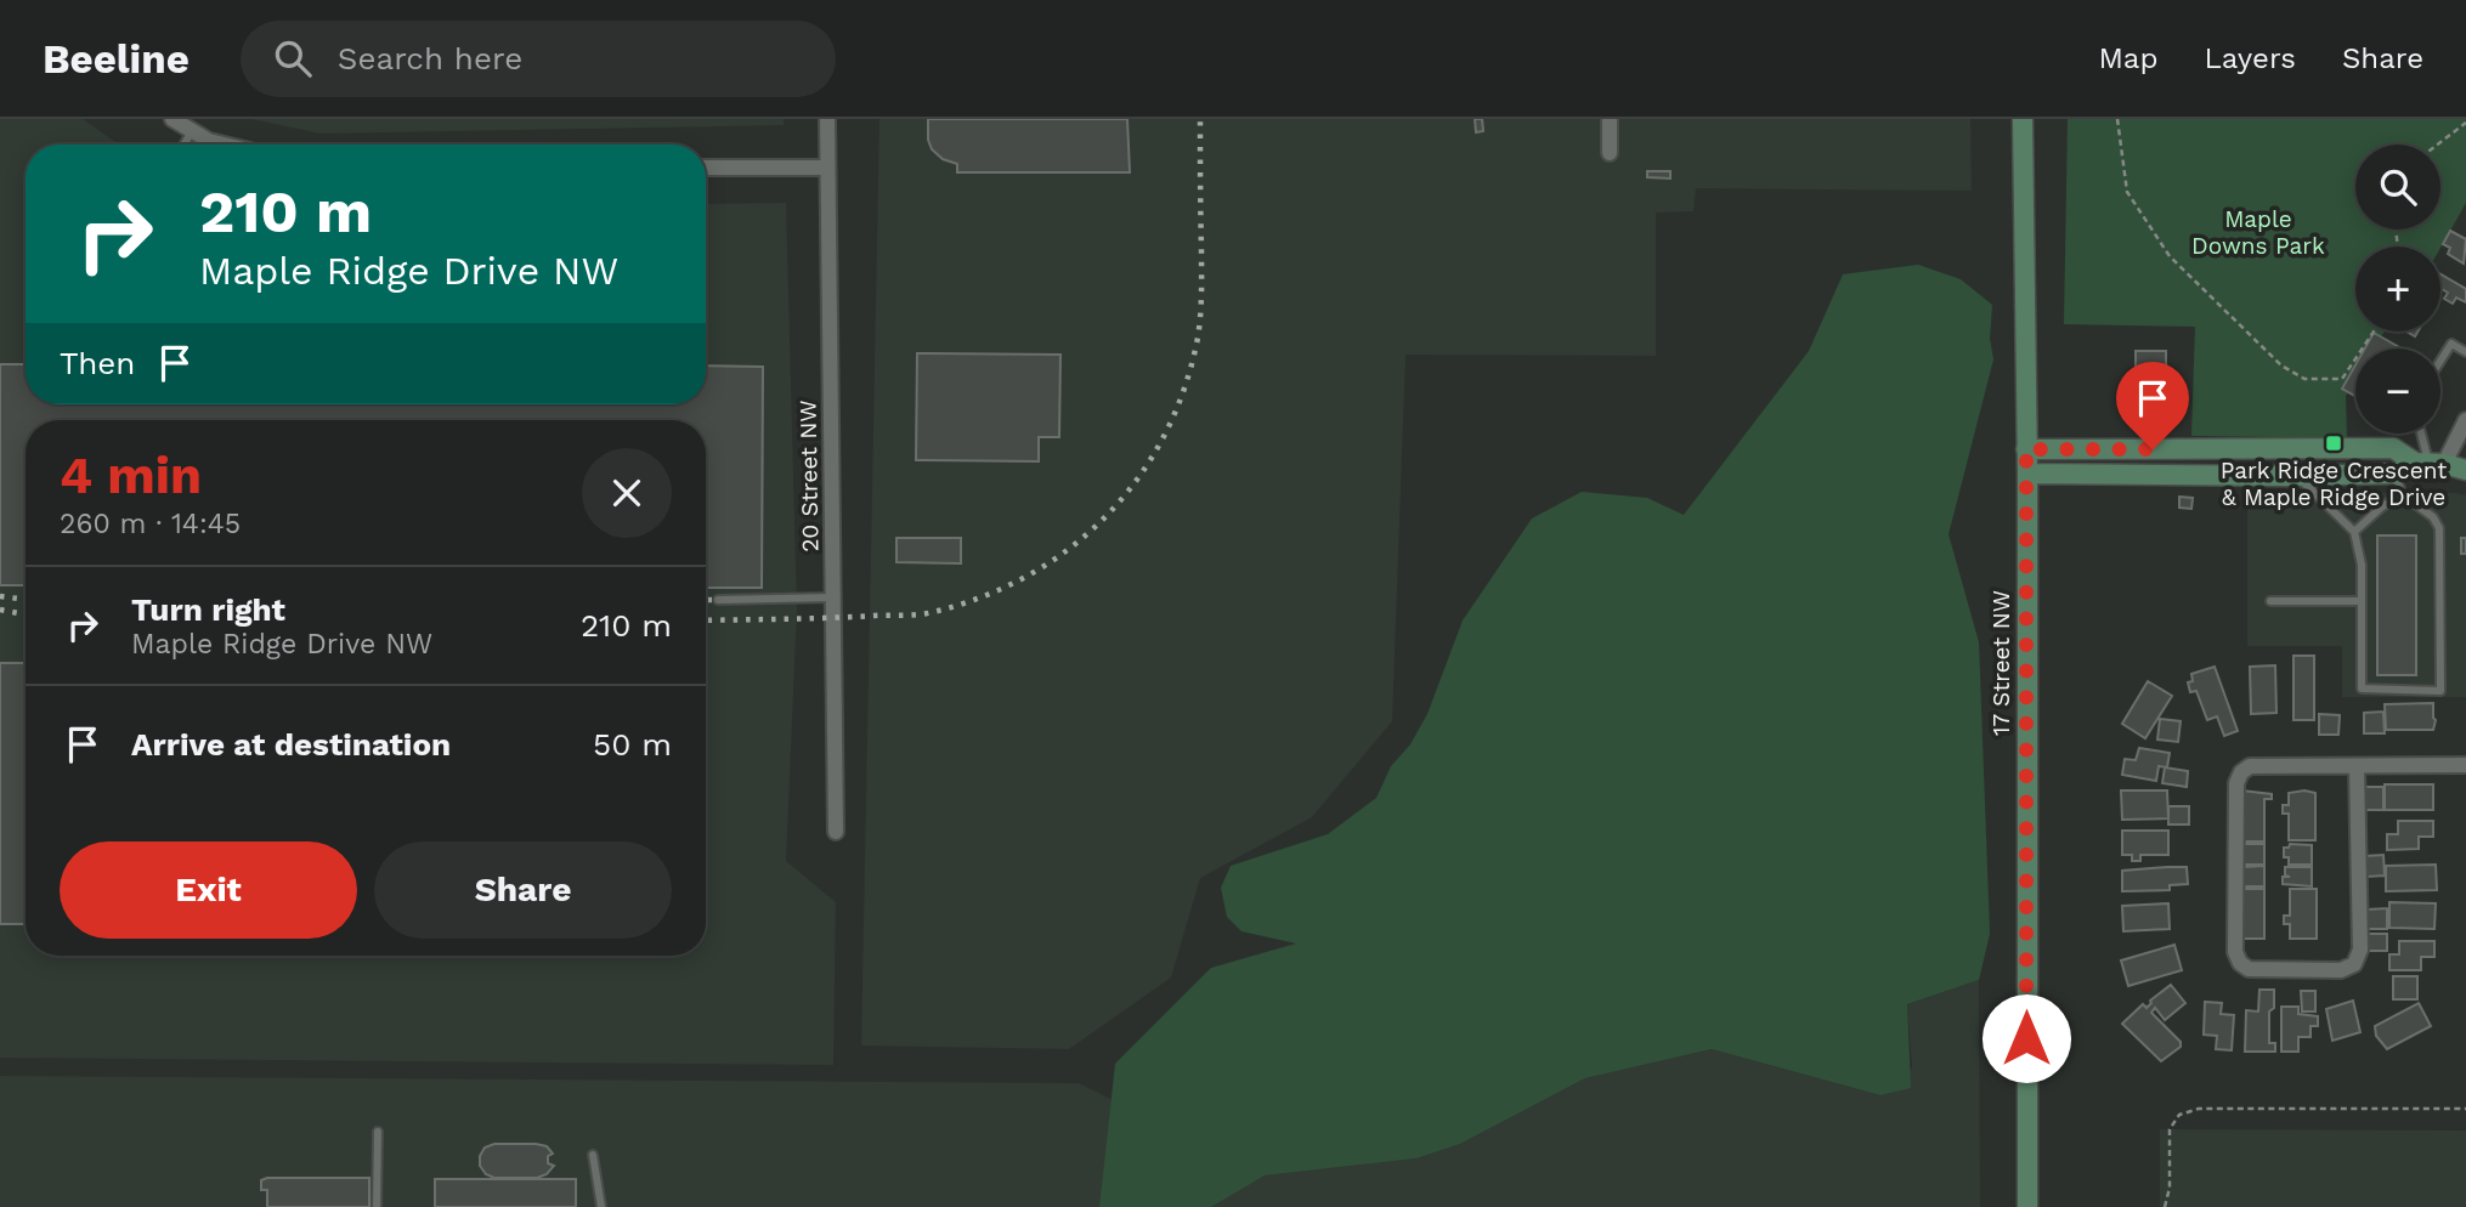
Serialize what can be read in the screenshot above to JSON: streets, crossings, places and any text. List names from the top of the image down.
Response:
{
  "streets": {
    "main road": ["17 Street NW"],
    "street": ["20 Street NW"]
  },
  "parks": ["Maple Downs Park"],
  "places": {
    "transit": ["Park Ridge Crescent & Maple Ridge Drive"]
  },
  "page": {
    "header": "Beeline",
    "search": "Search here",
    "nav": ["Map", "Layers", "Share"],
    "map_buttons": ["+", "−"],
    "turn": ["210 m", "Maple Ridge Drive NW"],
    "then": "Then",
    "heading": ["4 min", "260 m · 14:45"],
    "list": [
      {
        "name": "Turn right",
        "note": "Maple Ridge Drive NW",
        "value": "210 m"
      },
      {
        "name": "Arrive at destination",
        "value": "50 m"
      }
    ],
    "buttons": ["Exit", "Share"]
  }
}
